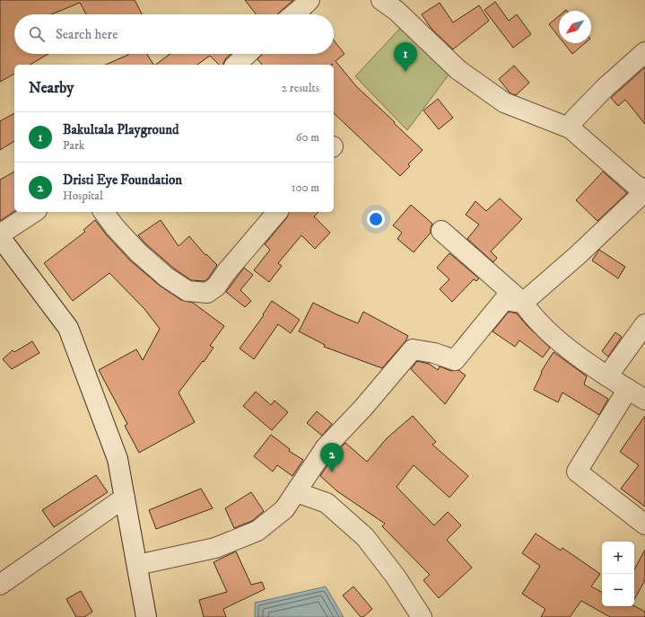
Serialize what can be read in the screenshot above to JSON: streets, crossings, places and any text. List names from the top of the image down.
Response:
{
  "north": "bottom left",
  "page": {
    "search": "Search here",
    "pins": ["1", "2"],
    "heading": ["Nearby", "2 results"],
    "list": [
      {
        "mark": "1",
        "name": "Bakultala Playground",
        "note": "Park",
        "value": "60 m"
      },
      {
        "mark": "2",
        "name": "Dristi Eye Foundation",
        "note": "Hospital",
        "value": "100 m"
      }
    ],
    "map_buttons": ["+", "−"]
  }
}
